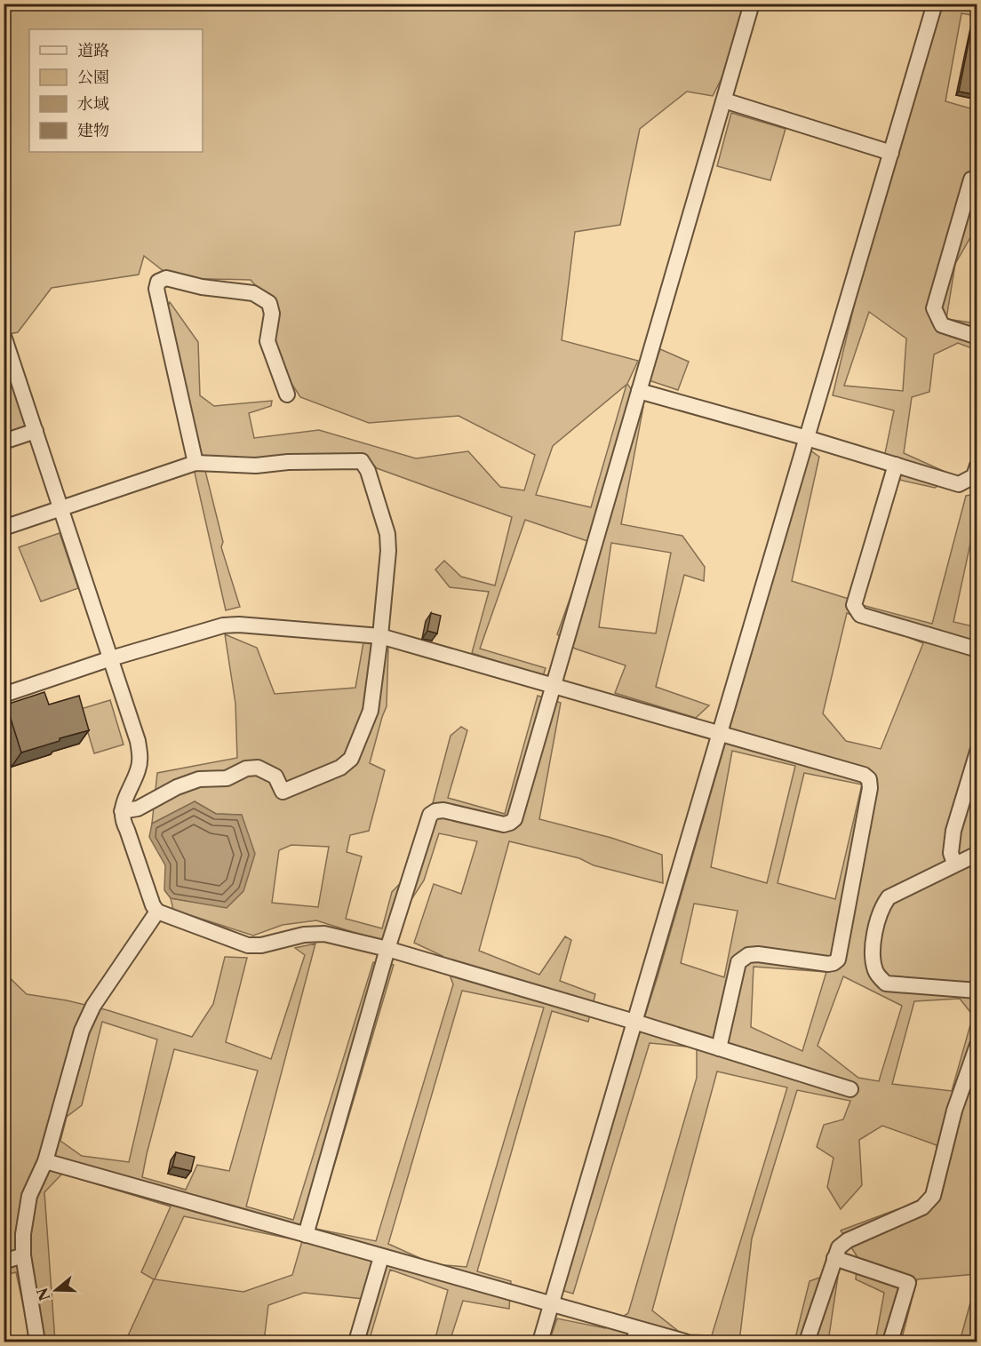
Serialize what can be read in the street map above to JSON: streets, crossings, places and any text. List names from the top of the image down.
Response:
{
  "legend": [
    "道路",
    "公園",
    "水域",
    "建物"
  ],
  "north": "left"
}
